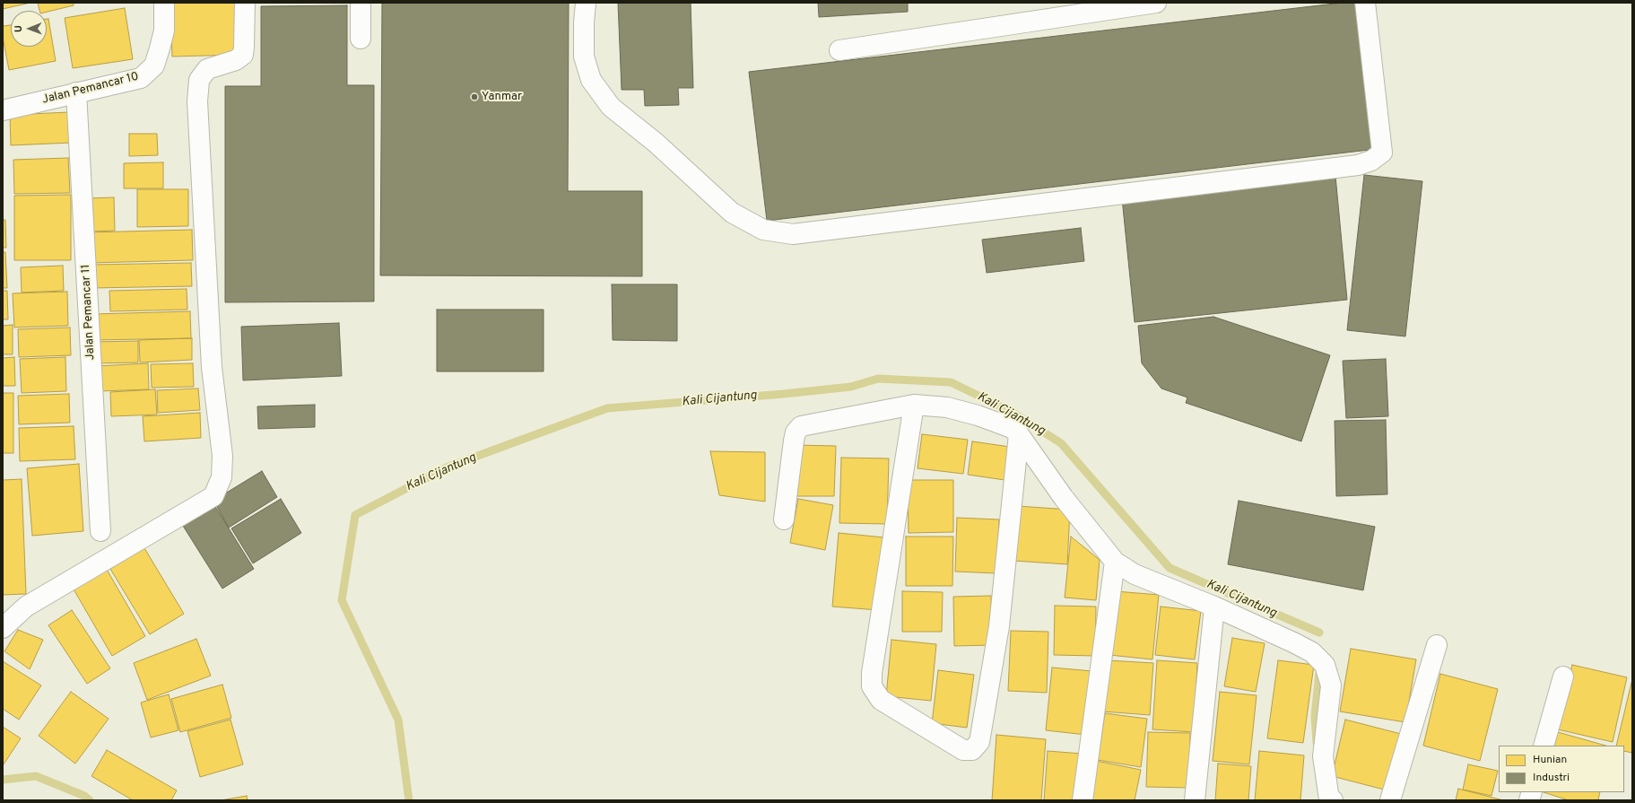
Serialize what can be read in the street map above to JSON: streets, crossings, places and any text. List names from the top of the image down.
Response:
{
  "streets": {
    "street": ["Jalan Pemancar 10", "Jalan Pemancar 11"]
  },
  "crossings": [
    ["Jalan Pemancar 10", "Jalan Pemancar 11"]
  ],
  "water": ["Kali Cijantung"],
  "places": ["Yanmar"],
  "legend": ["Hunian", "Industri"],
  "north": "left"
}
